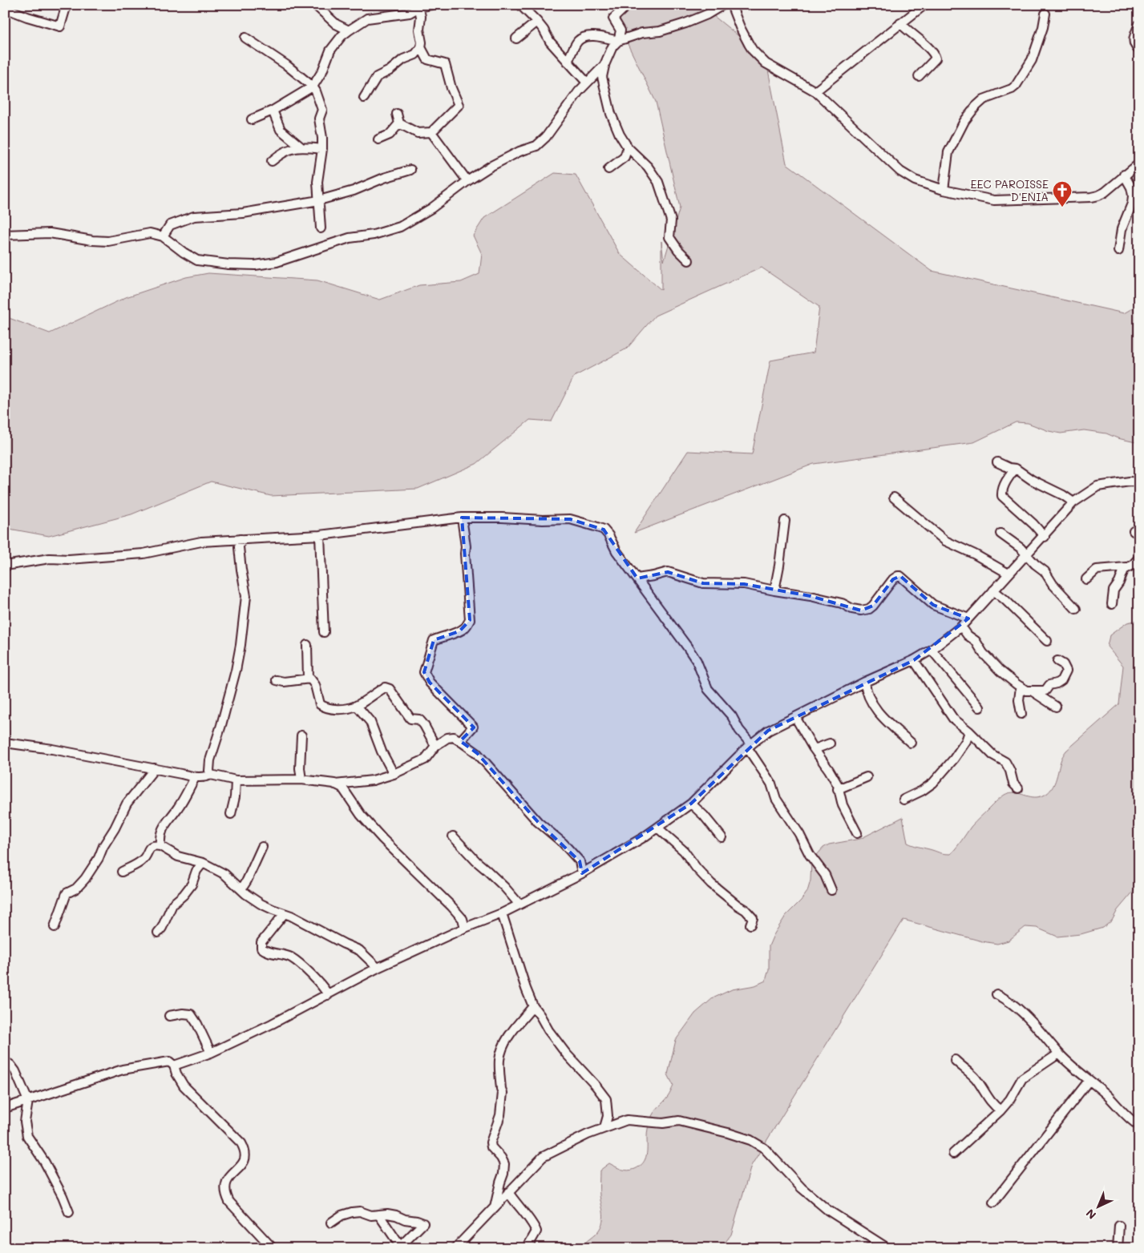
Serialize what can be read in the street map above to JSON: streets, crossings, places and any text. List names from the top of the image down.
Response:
{
  "places": {
    "church": ["EEC PAROISSE D'ENIA"]
  },
  "north": "bottom left"
}
